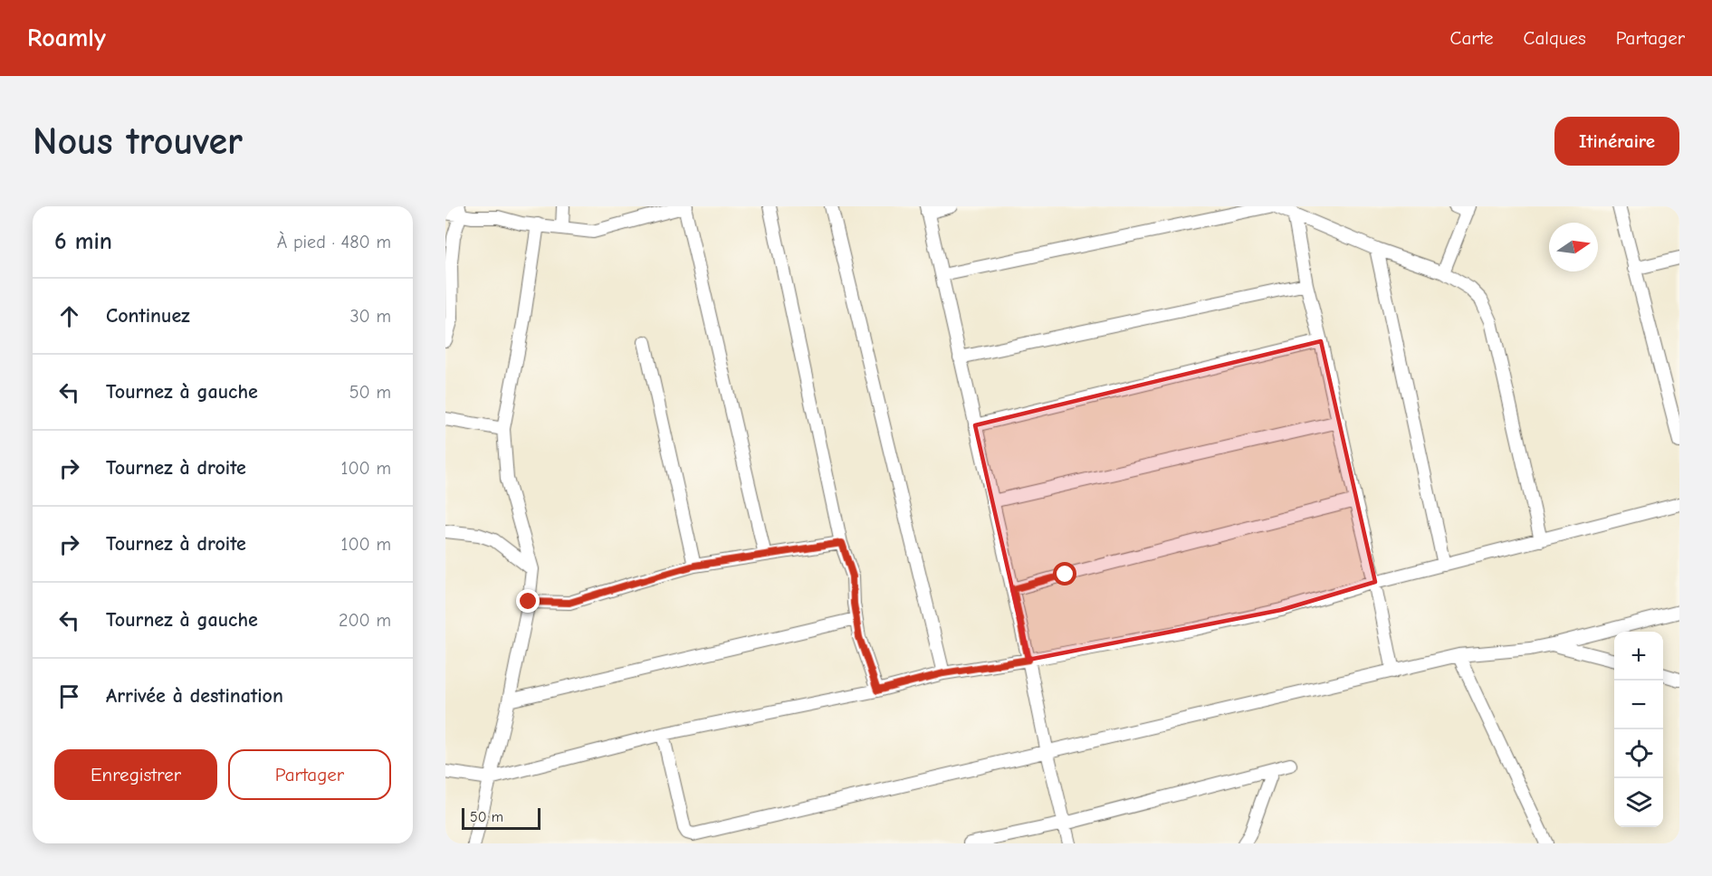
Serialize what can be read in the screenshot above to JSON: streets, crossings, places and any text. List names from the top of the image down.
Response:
{
  "scale_bar": "50 m",
  "north": "right",
  "page": {
    "header": "Roamly",
    "nav": ["Carte", "Calques", "Partager"],
    "buttons": [
      "Itinéraire",
      ["Enregistrer", "Partager"]
    ],
    "title": "Nous trouver",
    "heading": ["6 min", "À pied · 480 m"],
    "list": [
      ["Continuez", "30 m"],
      ["Tournez à gauche", "50 m"],
      ["Tournez à droite", "100 m"],
      ["Tournez à droite", "100 m"],
      ["Tournez à gauche", "200 m"],
      "Arrivée à destination"
    ],
    "map_buttons": ["+", "−"],
    "scale": "50 m"
  }
}
